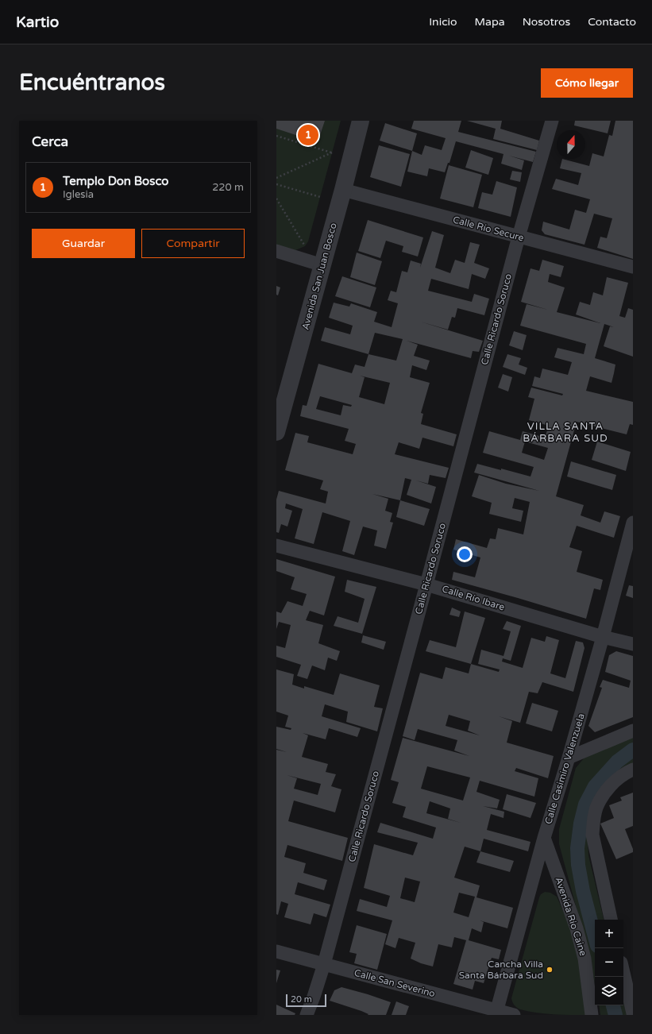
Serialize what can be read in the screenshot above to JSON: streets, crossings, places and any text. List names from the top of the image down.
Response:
{
  "streets": {
    "street": [
      "Calle Río Secure",
      "Avenida San Juan Bosco",
      "Calle Ricardo Soruco",
      "Calle Río Ibare",
      "Calle Casimiro Valenzuela",
      "Avenida Río Caine",
      "Calle San Severino"
    ]
  },
  "crossings": [
    ["Calle Río Secure", "Avenida San Juan Bosco"],
    ["Calle Río Secure", "Calle Ricardo Soruco"],
    ["Calle Ricardo Soruco", "Calle Río Ibare"],
    ["Calle Ricardo Soruco", "Calle San Severino"],
    ["Calle Río Ibare", "Calle Casimiro Valenzuela"],
    ["Calle Casimiro Valenzuela", "Avenida Río Caine"],
    ["Calle Casimiro Valenzuela", "Calle San Severino"]
  ],
  "districts": ["VILLA SANTA BÁRBARA SUD"],
  "places": ["Cancha Villa Santa Bárbara Sud"],
  "scale_bar": "20 m",
  "north": "top",
  "page": {
    "header": "Kartio",
    "nav": [
      "Inicio",
      "Mapa",
      "Nosotros",
      "Contacto"
    ],
    "buttons": [
      "Cómo llegar",
      ["Guardar", "Compartir"]
    ],
    "title": "Encuéntranos",
    "heading": "Cerca",
    "pins": "1",
    "list": [
      {
        "mark": "1",
        "name": "Templo Don Bosco",
        "note": "Iglesia",
        "value": "220 m"
      }
    ],
    "map_buttons": ["+", "−"],
    "scale": "20 m"
  }
}
